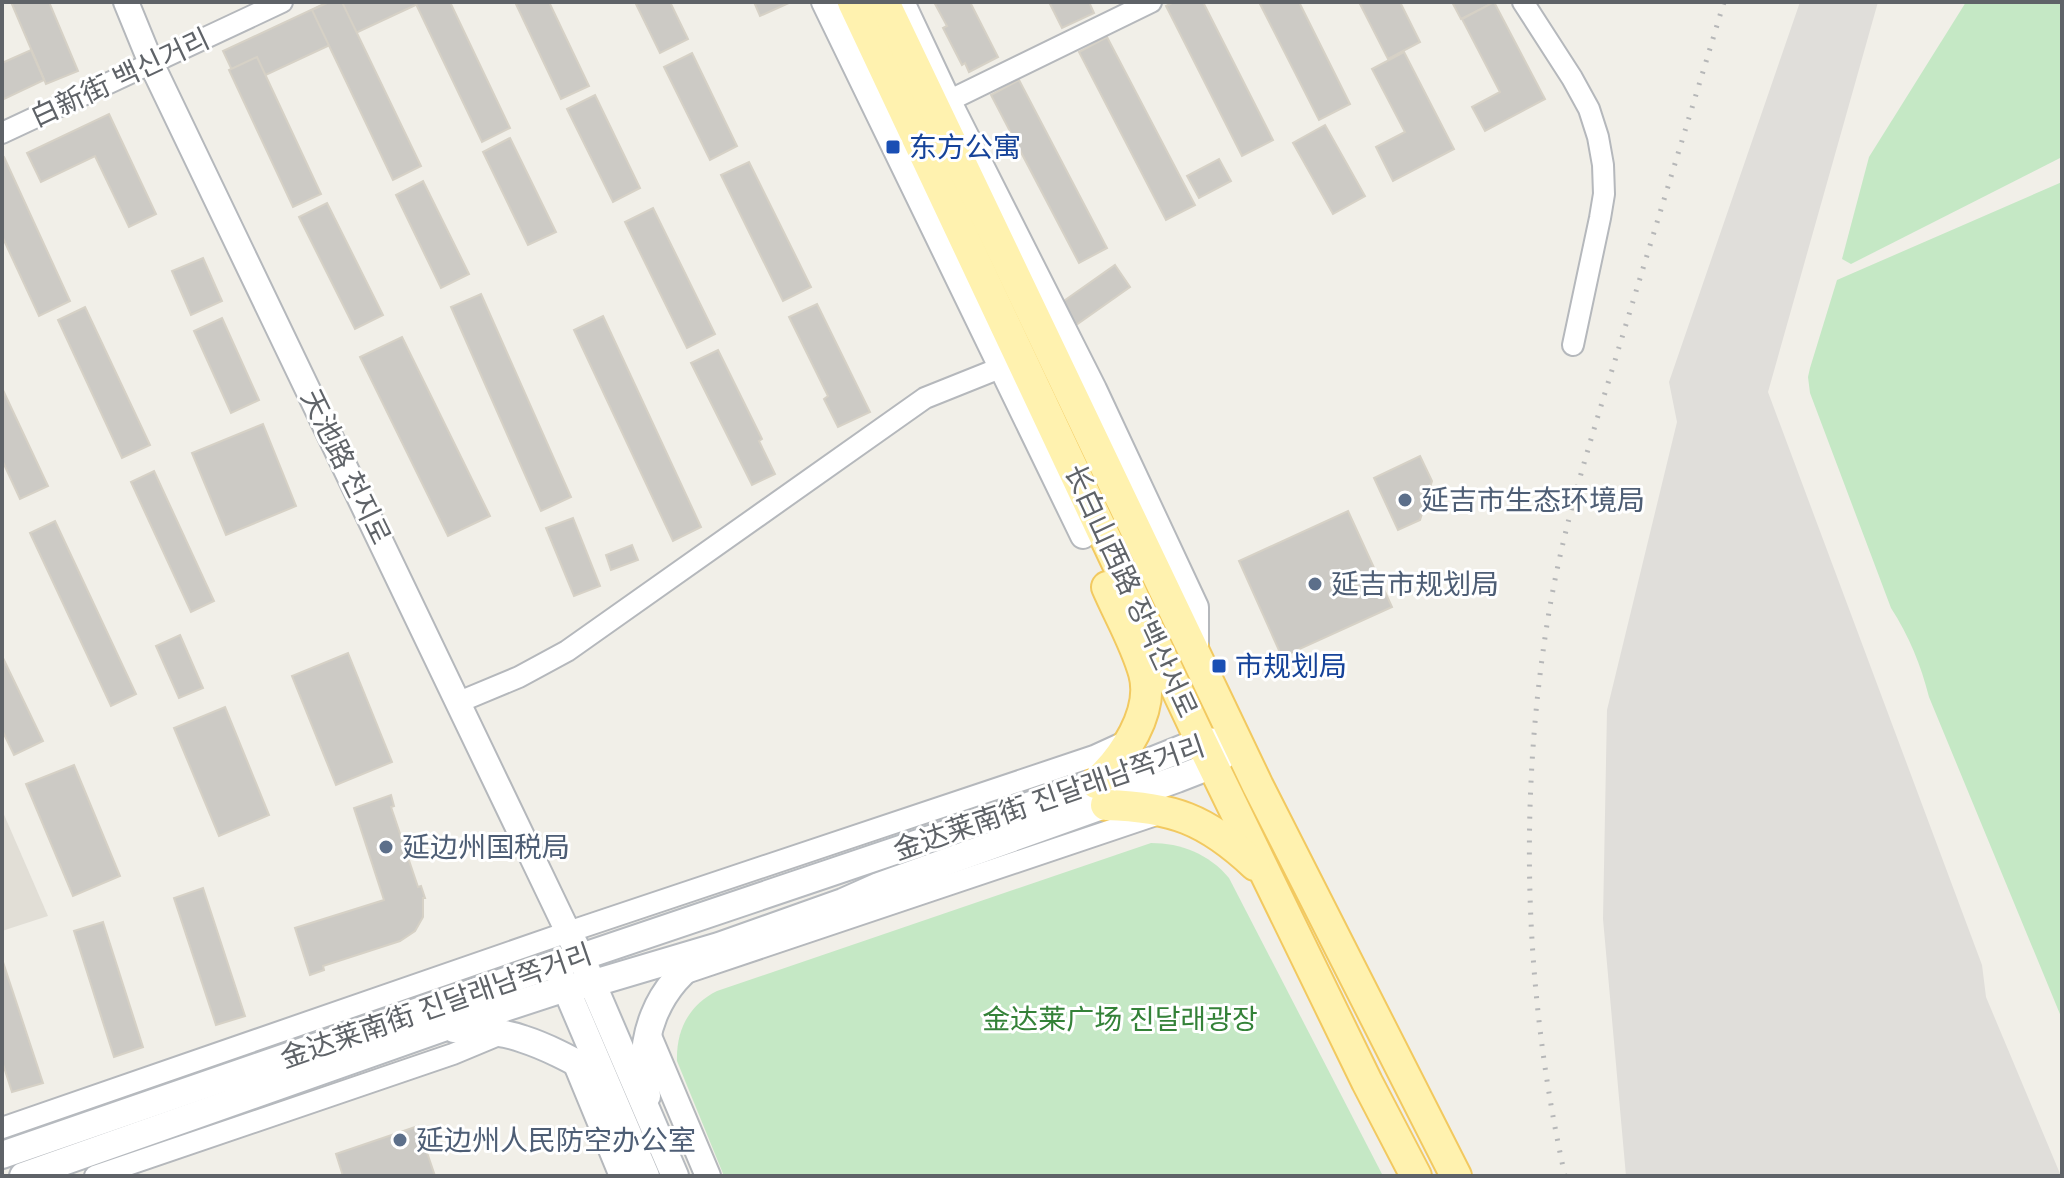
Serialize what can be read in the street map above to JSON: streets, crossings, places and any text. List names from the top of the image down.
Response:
{
  "streets": {
    "main road": ["天池路 천지로", "长白山西路 장백산서로", "金达莱南街 진달래남쪽거리"],
    "street": ["白新街 백신거리"]
  },
  "crossings": [
    ["白新街 백신거리", "天池路 천지로"],
    ["天池路 천지로", "金达莱南街 진달래남쪽거리"],
    ["长白山西路 장백산서로", "金达莱南街 진달래남쪽거리"]
  ],
  "parks": ["金达莱广场 진달래광장"],
  "places": {
    "transit": ["东方公寓", "市规划局"],
    "other": [
      "延吉市生态环境局",
      "延吉市规划局",
      "延边州国税局",
      "延边州人民防空办公室"
    ]
  }
}
